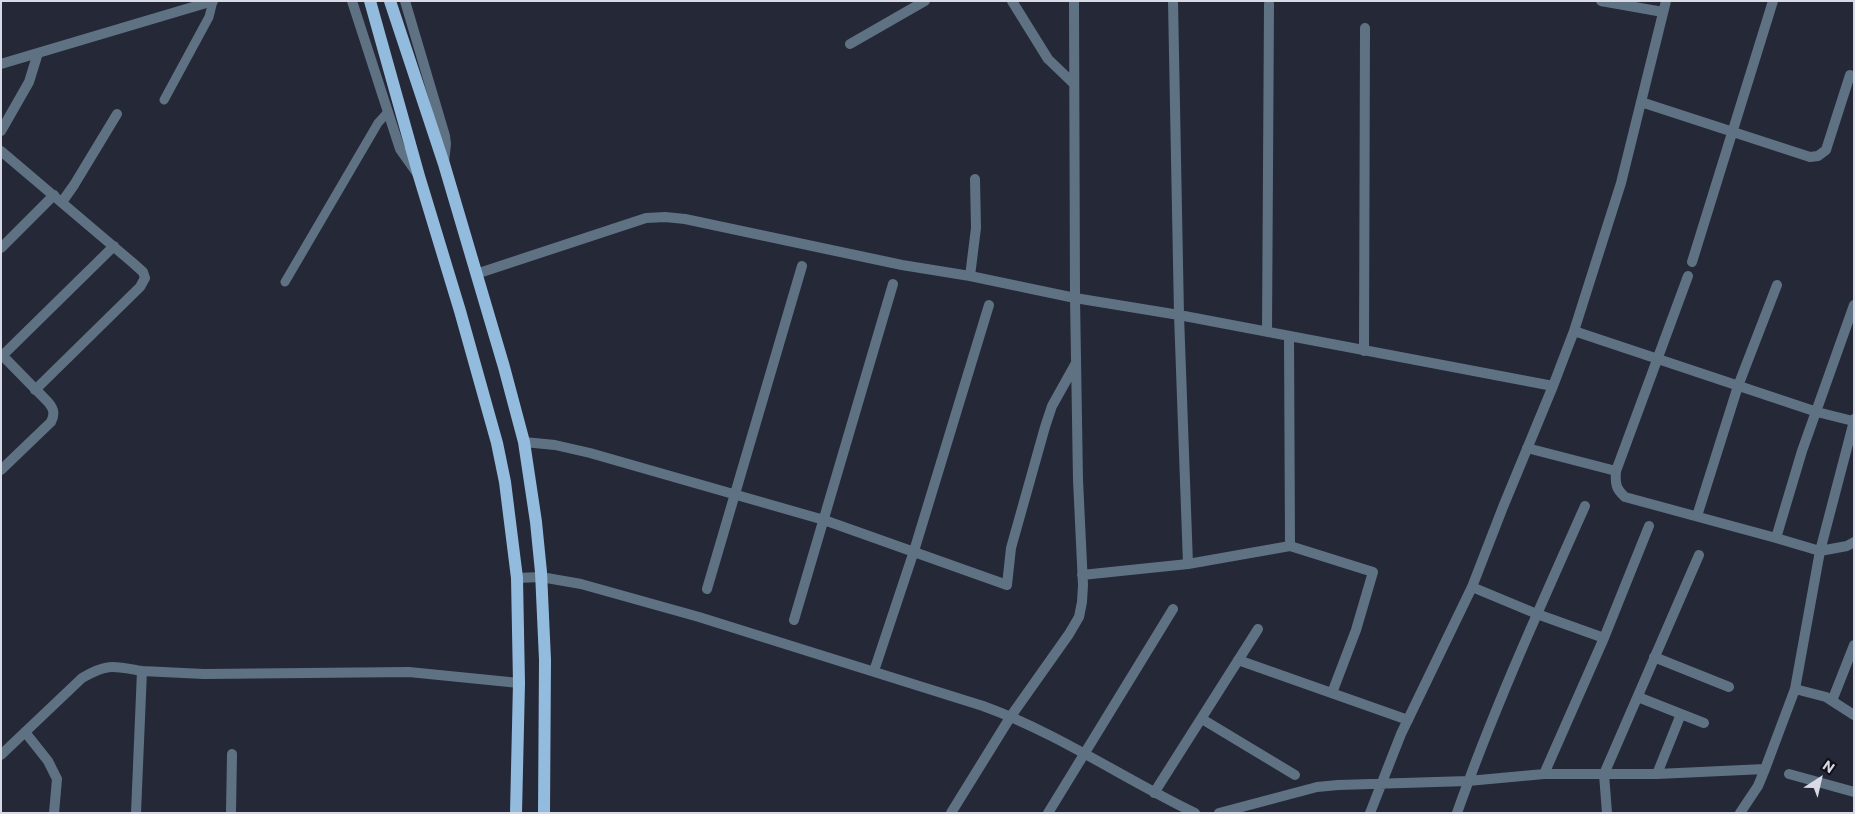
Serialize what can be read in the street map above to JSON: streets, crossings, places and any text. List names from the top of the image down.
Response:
{
  "north": "top right"
}
